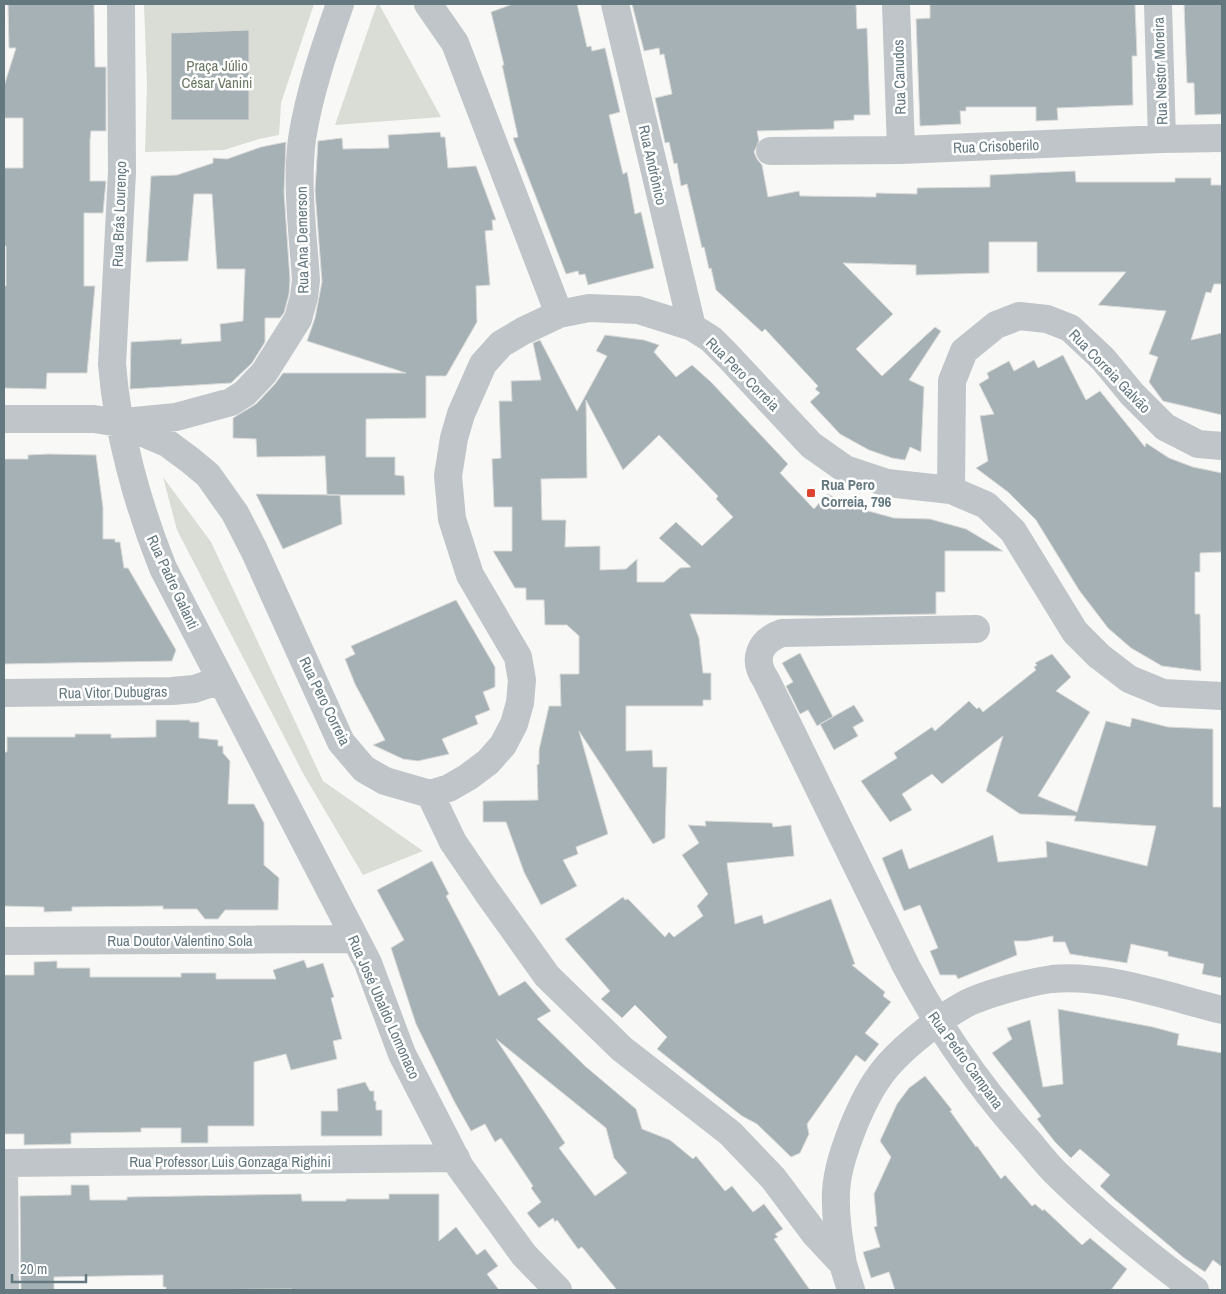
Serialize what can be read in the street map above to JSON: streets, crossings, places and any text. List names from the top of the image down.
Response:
{
  "streets": {
    "street": [
      "Rua Nestor Moreira",
      "Rua Canudos",
      "Rua Crisoberilo",
      "Rua Andrônico",
      "Rua Brás Lourenço",
      "Rua Ana Demerson",
      "Rua Correia Galvão",
      "Rua Pero Correia",
      "Rua Padre Galanti",
      "Rua Vitor Dubugras",
      "Rua Doutor Valentino Sola",
      "Rua José Ubaldo Lomonaco",
      "Rua Pedro Campana",
      "Rua Professor Luis Gonzaga Righini"
    ]
  },
  "crossings": [
    ["Rua Nestor Moreira", "Rua Crisoberilo"],
    ["Rua Canudos", "Rua Crisoberilo"],
    ["Rua Andrônico", "Rua Pero Correia"],
    ["Rua Brás Lourenço", "Rua Ana Demerson"],
    ["Rua Brás Lourenço", "Rua Pero Correia"],
    ["Rua Brás Lourenço", "Rua Padre Galanti"],
    ["Rua Ana Demerson", "Rua Pero Correia"],
    ["Rua Ana Demerson", "Rua Padre Galanti"],
    ["Rua Correia Galvão", "Rua Pero Correia"],
    ["Rua Pero Correia", "Rua Padre Galanti"],
    ["Rua Padre Galanti", "Rua Vitor Dubugras"],
    ["Rua Padre Galanti", "Rua José Ubaldo Lomonaco"],
    ["Rua Vitor Dubugras", "Rua José Ubaldo Lomonaco"],
    ["Rua Doutor Valentino Sola", "Rua José Ubaldo Lomonaco"],
    ["Rua José Ubaldo Lomonaco", "Rua Professor Luis Gonzaga Righini"]
  ],
  "parks": ["Praça Júlio César Vanini"],
  "places": {
    "transit": ["Rua Pero Correia, 796"]
  },
  "scale_bar": "20 m"
}
